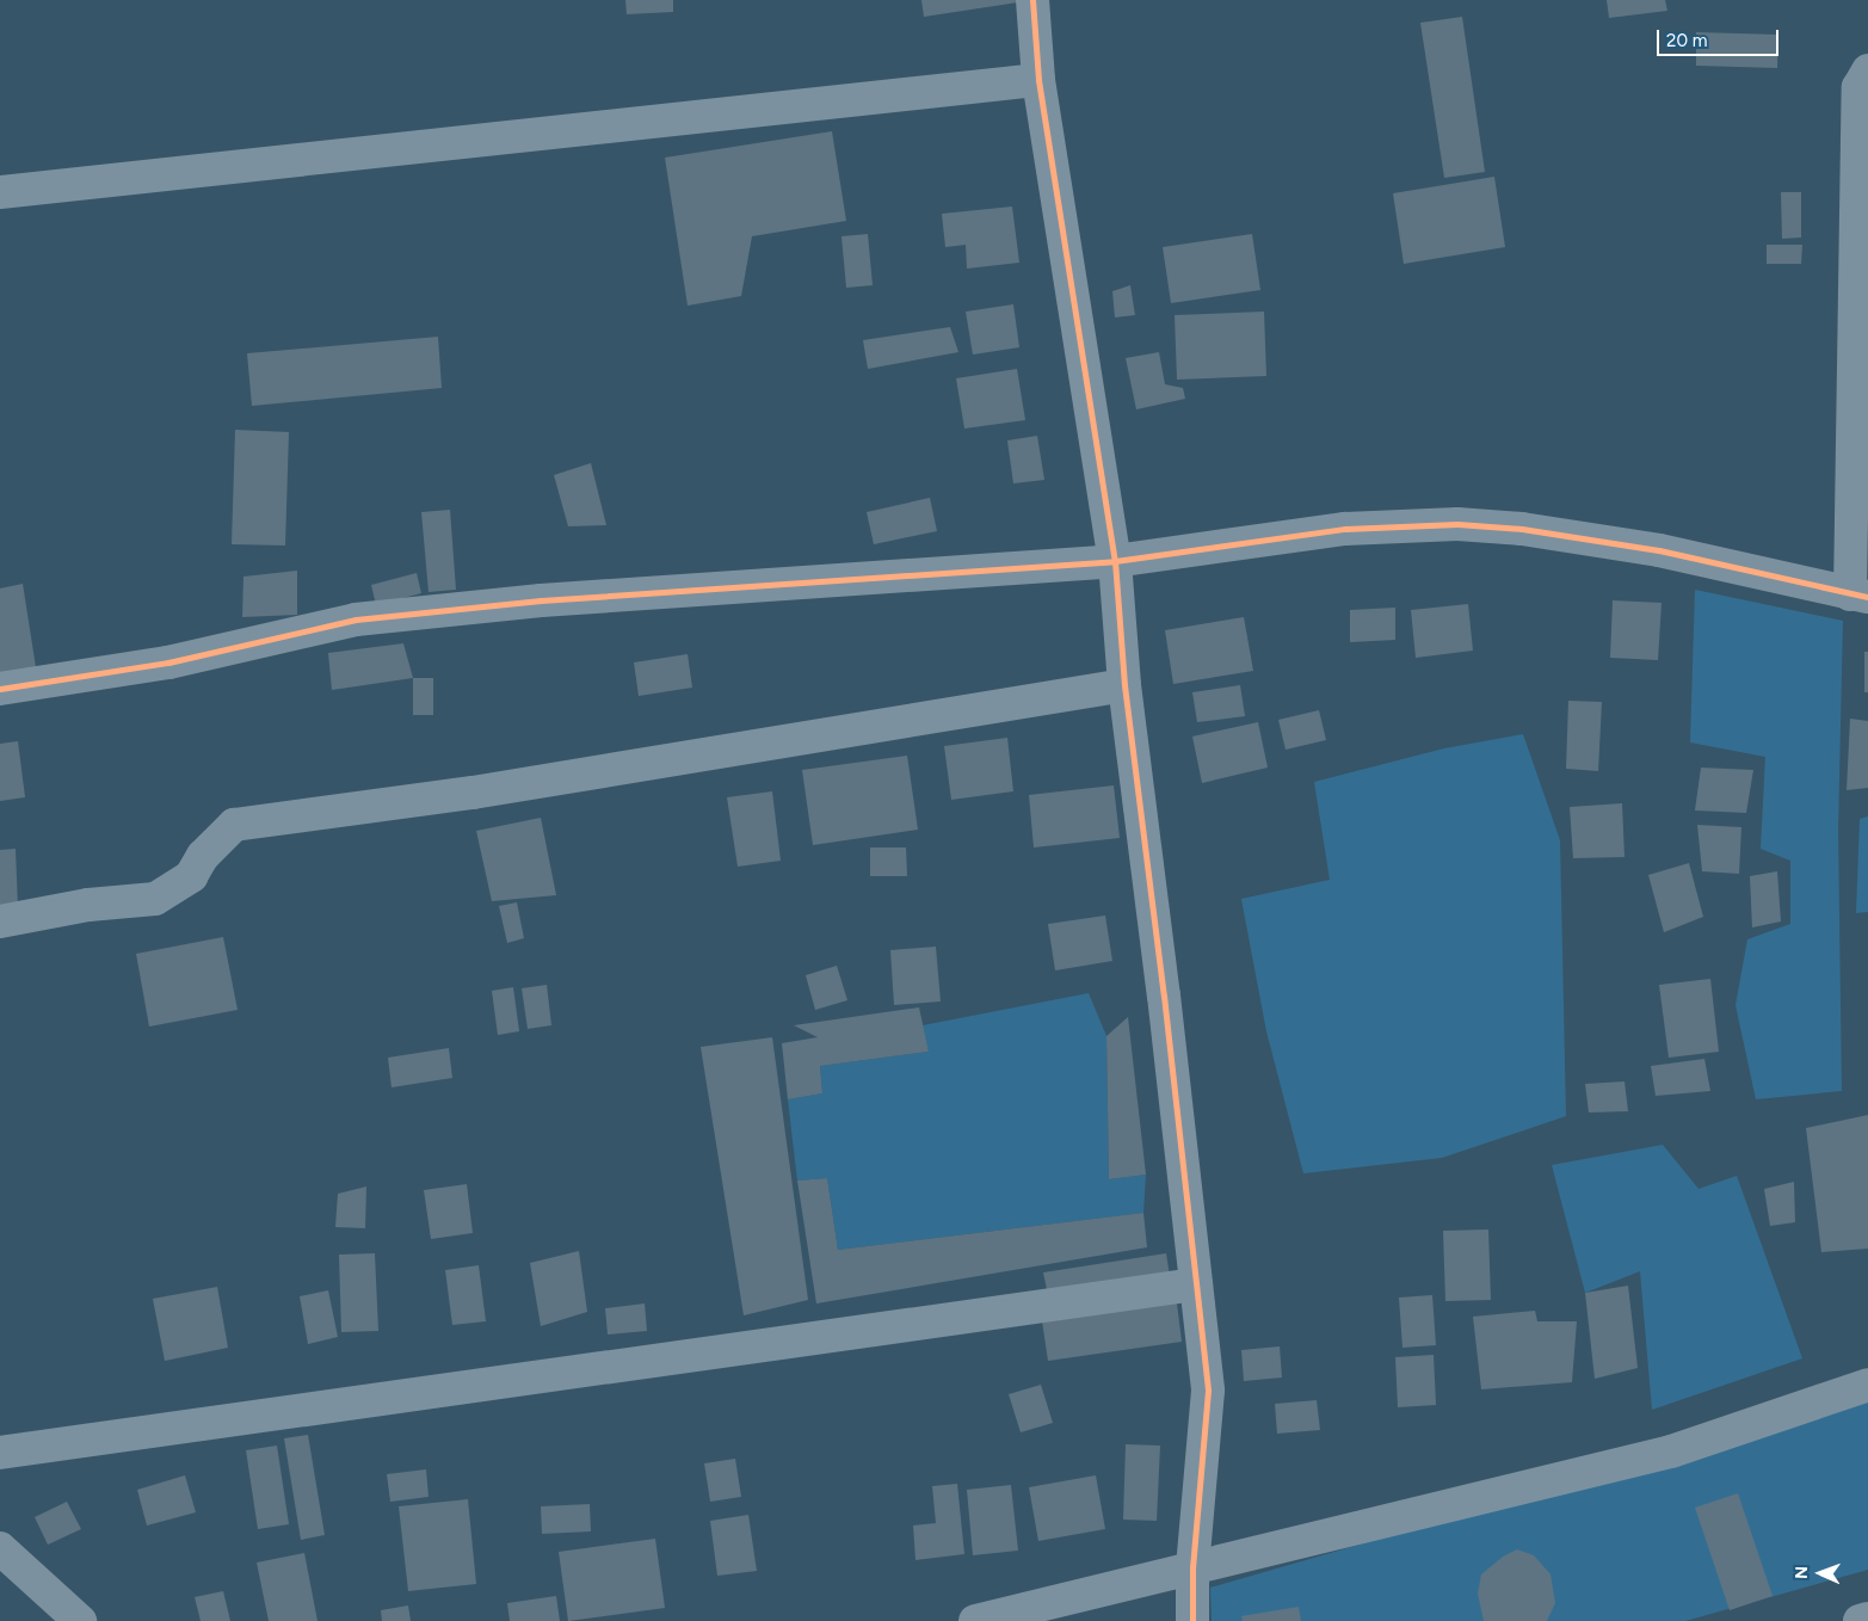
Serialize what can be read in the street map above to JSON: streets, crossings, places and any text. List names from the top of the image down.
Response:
{
  "scale_bar": "20 m",
  "north": "left"
}
